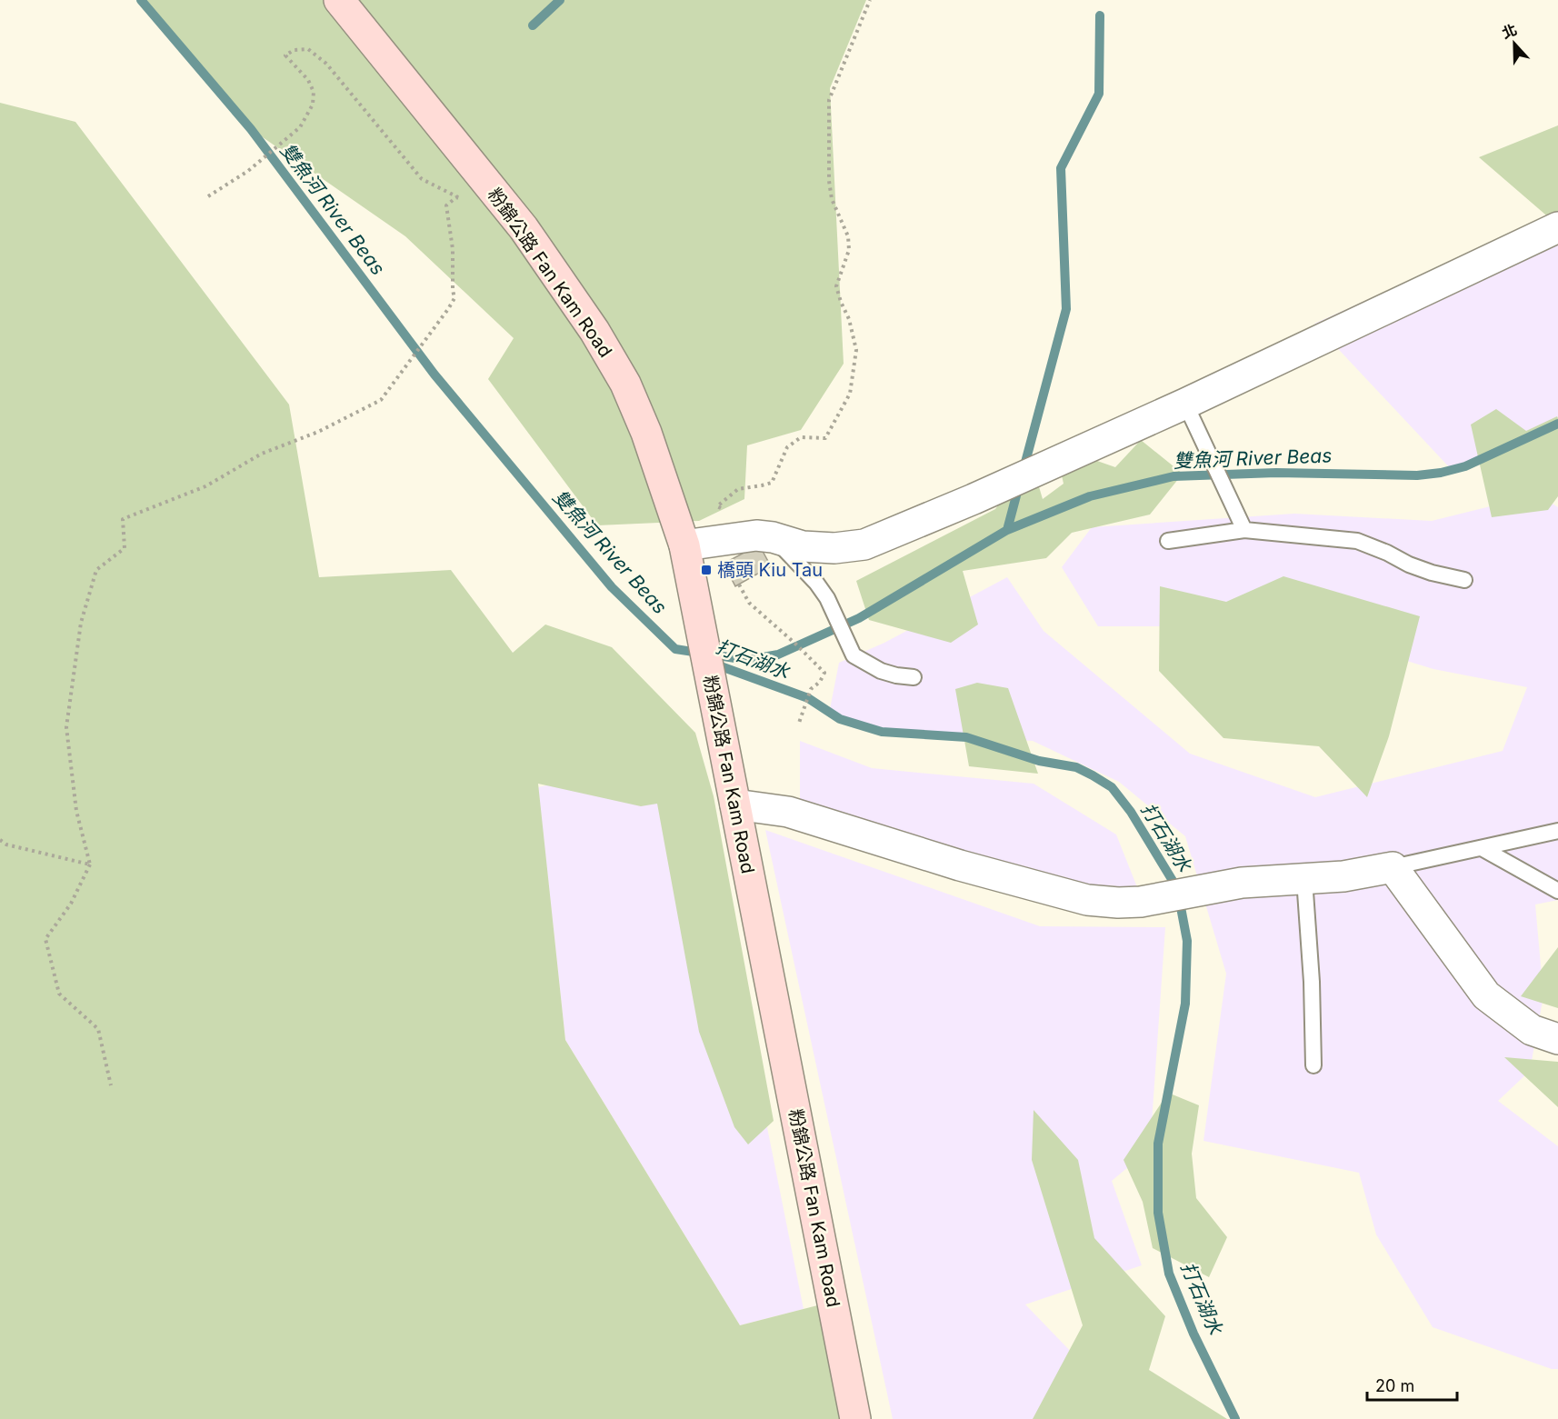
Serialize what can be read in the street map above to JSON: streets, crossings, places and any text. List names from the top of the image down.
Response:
{
  "streets": {
    "main road": ["粉錦公路 Fan Kam Road"]
  },
  "water": ["雙魚河 River Beas", "打石湖水"],
  "places": {
    "transit": ["橋頭 Kiu Tau"]
  },
  "scale_bar": "20 m",
  "north": "top"
}
